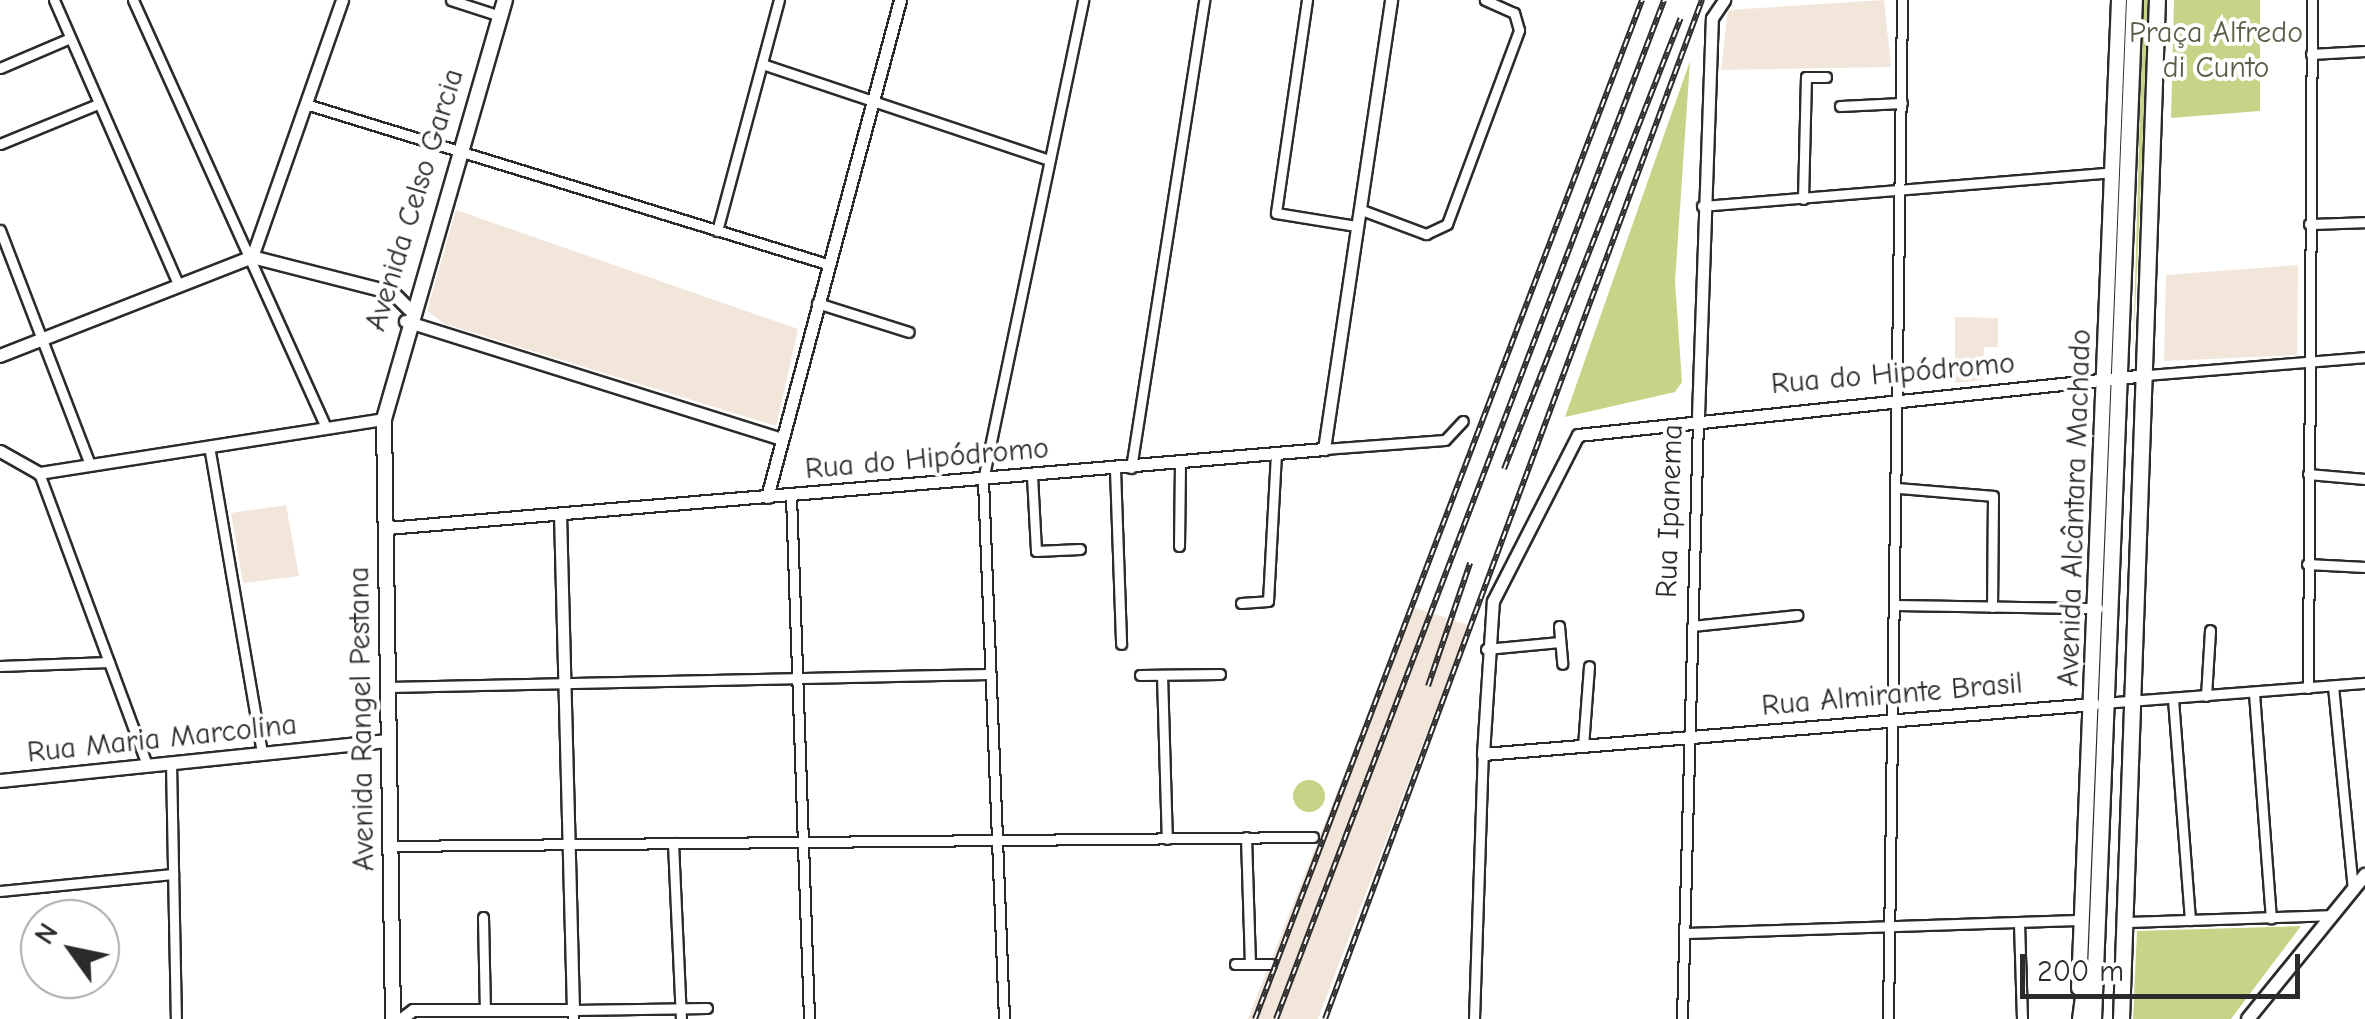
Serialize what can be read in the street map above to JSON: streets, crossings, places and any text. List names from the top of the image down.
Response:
{
  "streets": {
    "highway": ["Avenida Alcântara Machado"],
    "main road": ["Avenida Celso Garcia", "Avenida Rangel Pestana", "Rua Maria Marcolina"],
    "street": ["Rua do Hipódromo", "Rua Ipanema", "Rua Almirante Brasil"]
  },
  "crossings": [
    ["Avenida Celso Garcia", "Avenida Rangel Pestana"],
    ["Rua do Hipódromo", "Avenida Alcântara Machado"],
    ["Rua do Hipódromo", "Rua Ipanema"],
    ["Rua do Hipódromo", "Avenida Rangel Pestana"],
    ["Avenida Alcântara Machado", "Rua Almirante Brasil"],
    ["Rua Ipanema", "Rua Almirante Brasil"],
    ["Avenida Rangel Pestana", "Rua Maria Marcolina"]
  ],
  "parks": ["Praça Alfredo di Cunto"],
  "scale_bar": "200 m",
  "north": "top left"
}
